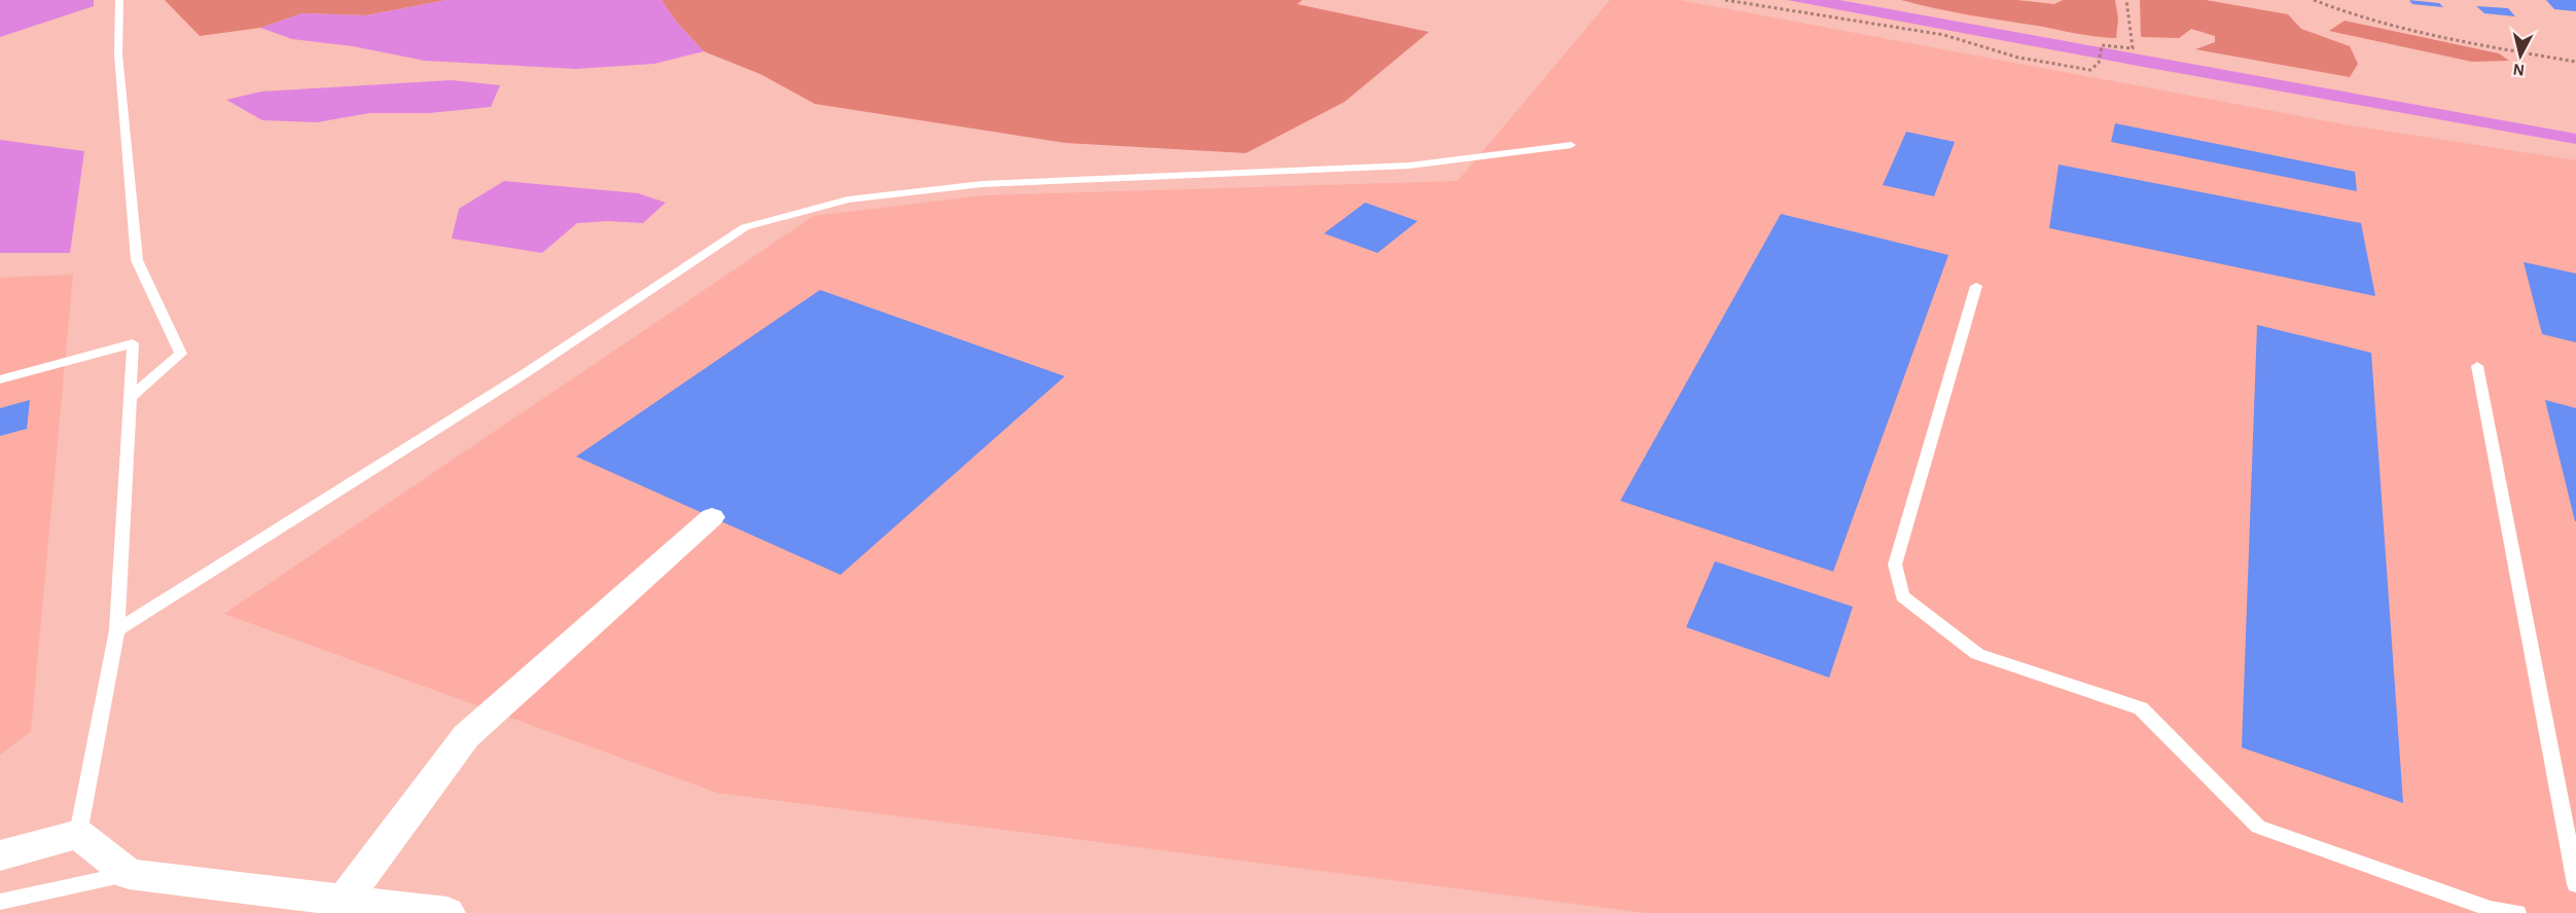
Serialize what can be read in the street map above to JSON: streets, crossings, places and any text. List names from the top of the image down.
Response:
{
  "north": "bottom"
}
